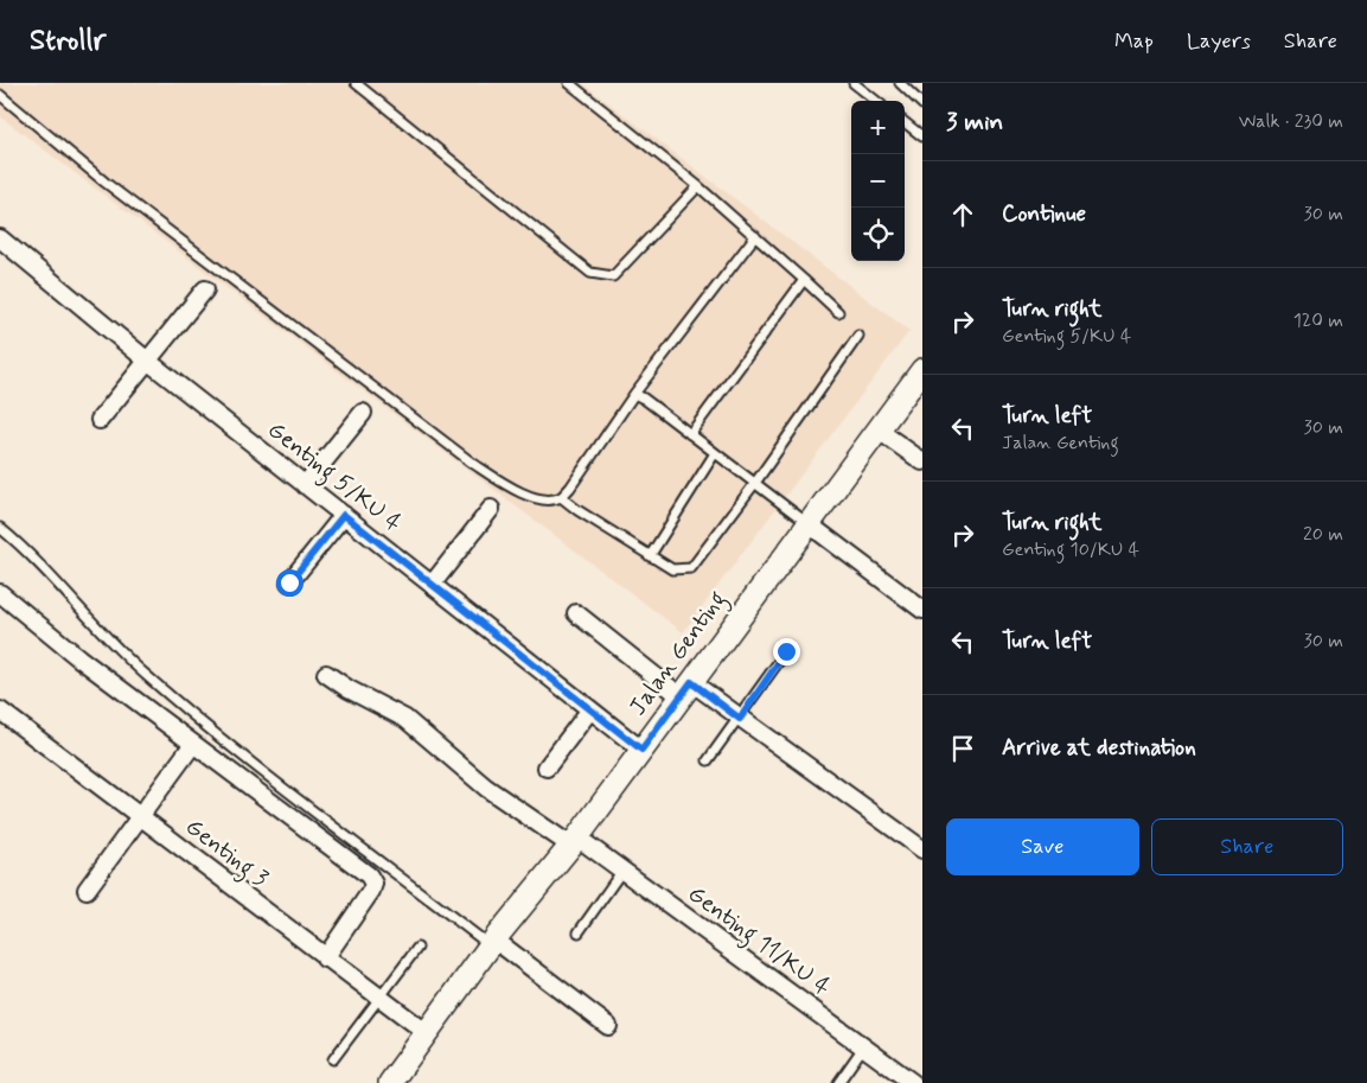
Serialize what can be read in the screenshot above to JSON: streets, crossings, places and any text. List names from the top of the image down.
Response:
{
  "streets": {
    "street": [
      "Genting 5/KU 4",
      "Jalan Genting",
      "Genting 3",
      "Genting 11/KU 4"
    ]
  },
  "crossings": [
    ["Genting 5/KU 4", "Jalan Genting"],
    ["Jalan Genting", "Genting 3"],
    ["Jalan Genting", "Genting 11/KU 4"]
  ],
  "page": {
    "header": "Strollr",
    "nav": ["Map", "Layers", "Share"],
    "heading": ["3 min", "Walk · 230 m"],
    "map_buttons": ["+", "−"],
    "list": [
      ["Continue", "30 m"],
      ["Turn right", "Genting 5/KU 4", "120 m"],
      ["Turn left", "Jalan Genting", "30 m"],
      ["Turn right", "Genting 10/KU 4", "20 m"],
      ["Turn left", "30 m"],
      "Arrive at destination"
    ],
    "buttons": ["Save", "Share"]
  }
}
